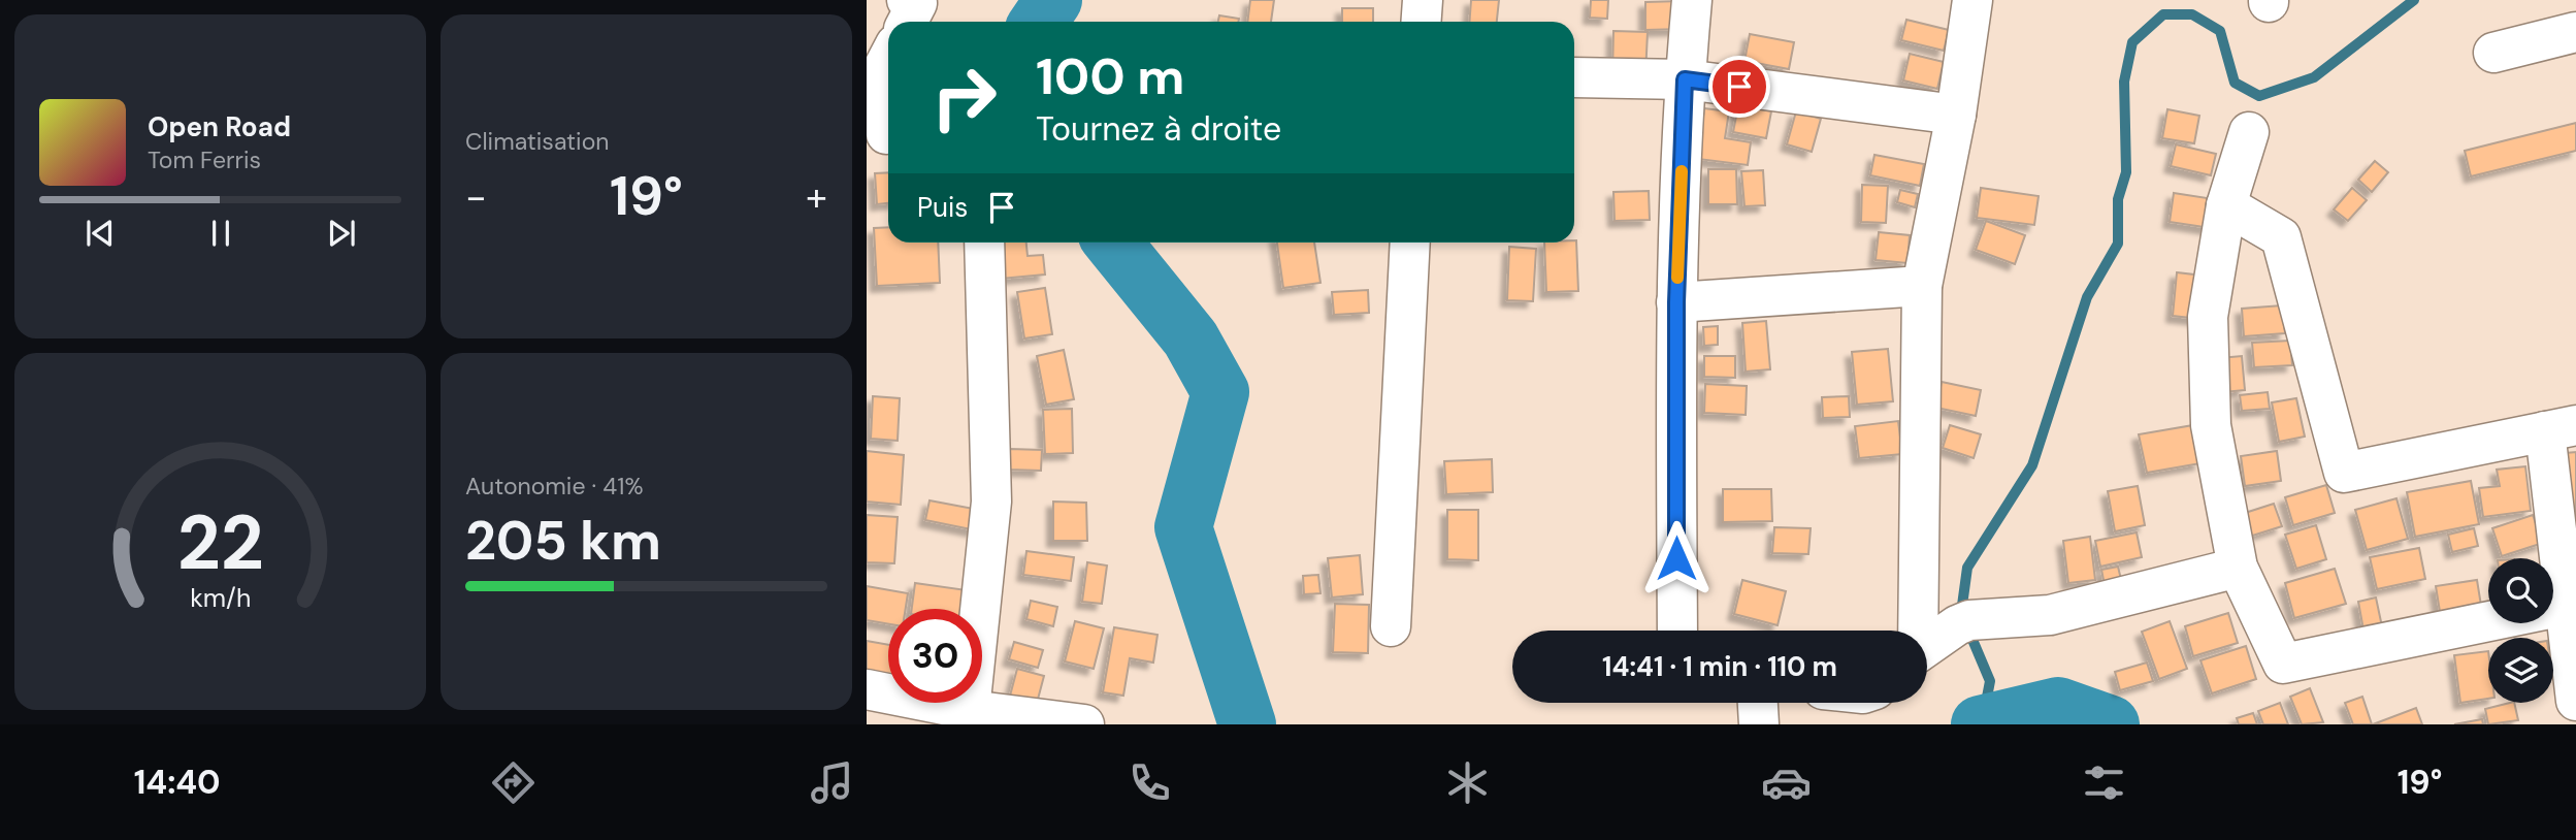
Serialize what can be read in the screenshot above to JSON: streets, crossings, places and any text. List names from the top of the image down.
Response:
{
  "page": {
    "tile": [
      "Climatisation",
      ["Autonomie · 41%", "205 km"]
    ],
    "turn": ["100 m", "Tournez à droite"],
    "song": ["Open Road", "Tom Ferris"],
    "heat": ["−", "19°", "+"],
    "then": "Puis",
    "limit": "30",
    "trip": "14:41 · 1 min · 110 m",
    "tabs": ["14:40", "19°"],
    "gauge": ["22", "km/h"]
  }
}
